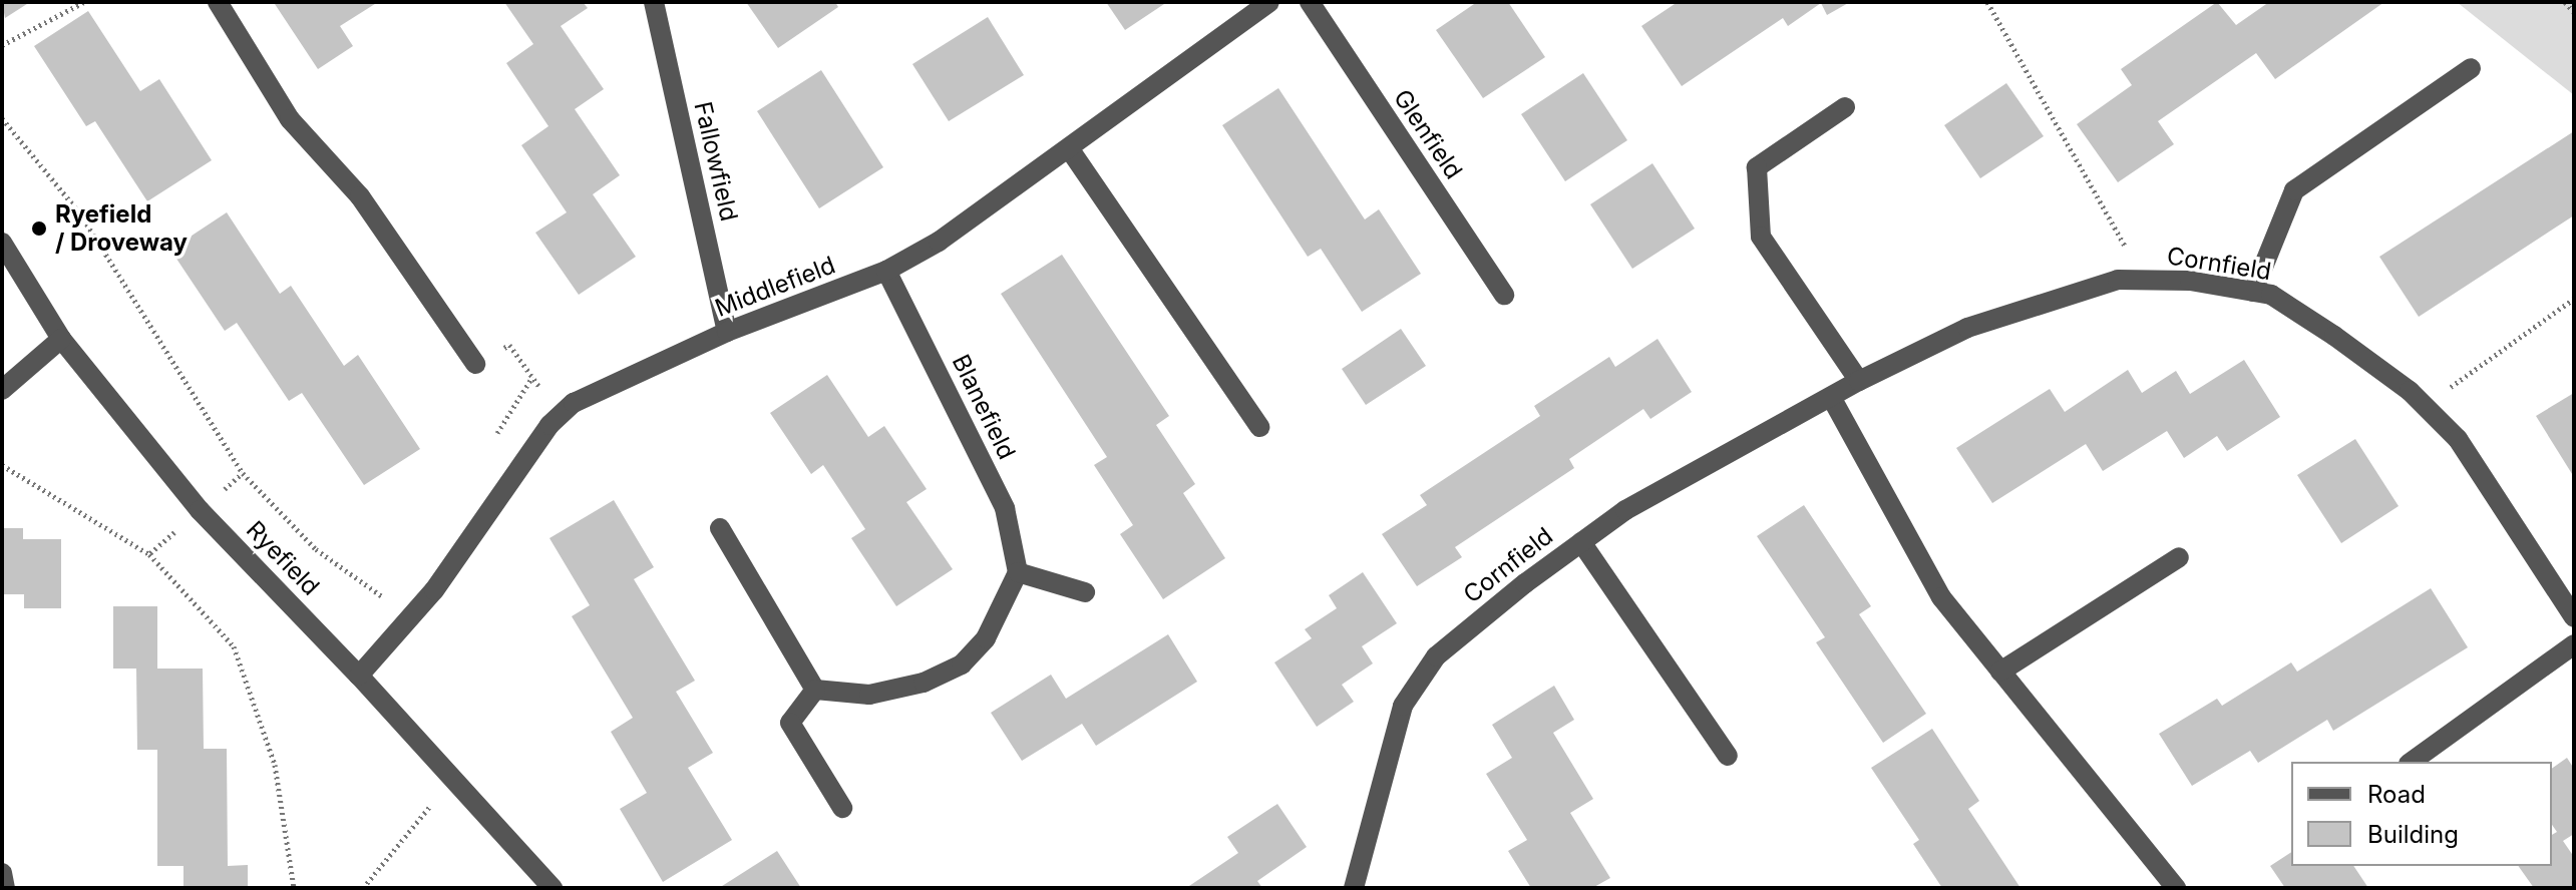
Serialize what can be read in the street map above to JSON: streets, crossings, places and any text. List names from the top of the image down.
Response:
{
  "streets": {
    "street": [
      "Glenfield",
      "Fallowfield",
      "Cornfield",
      "Middlefield",
      "Blanefield",
      "Ryefield"
    ]
  },
  "crossings": [
    ["Fallowfield", "Middlefield"],
    ["Middlefield", "Blanefield"],
    ["Middlefield", "Ryefield"]
  ],
  "places": ["Ryefield / Droveway"],
  "legend": ["Road", "Building"]
}
